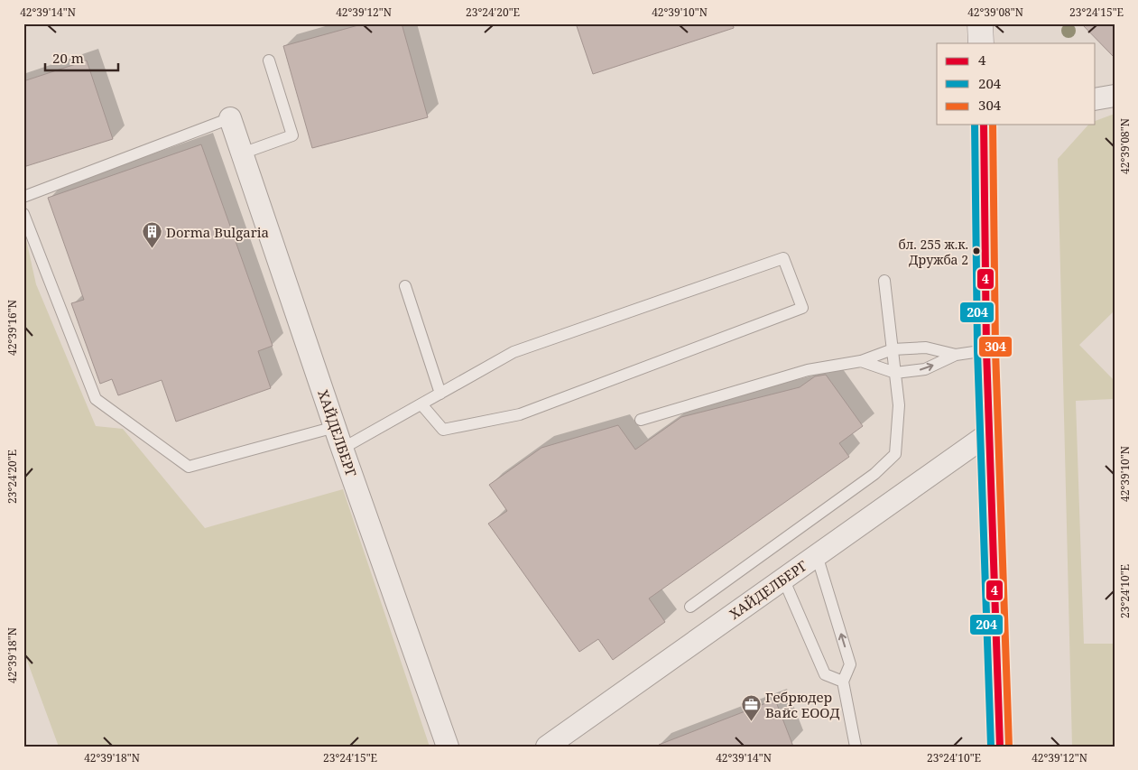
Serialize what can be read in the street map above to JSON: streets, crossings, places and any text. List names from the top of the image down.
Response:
{
  "streets": {
    "street": ["ХАЙДЕЛБЕРГ"]
  },
  "places": {
    "building": ["Dorma Bulgaria"],
    "other": ["бл. 255 ж.к. Дружба 2"],
    "office": ["Гебрюдер Вайс ЕООД"]
  },
  "lines": ["transit line 4", "transit line 204", "transit line 304"],
  "legend": ["4", "204", "304"],
  "scale_bar": "20 m",
  "coordinates": [
    "42°39'14\"N",
    "42°39'12\"N",
    "23°24'20\"E",
    "42°39'10\"N",
    "42°39'08\"N",
    "23°24'15\"E",
    "42°39'16\"N",
    "23°24'10\"E",
    "42°39'18\"N"
  ]
}
